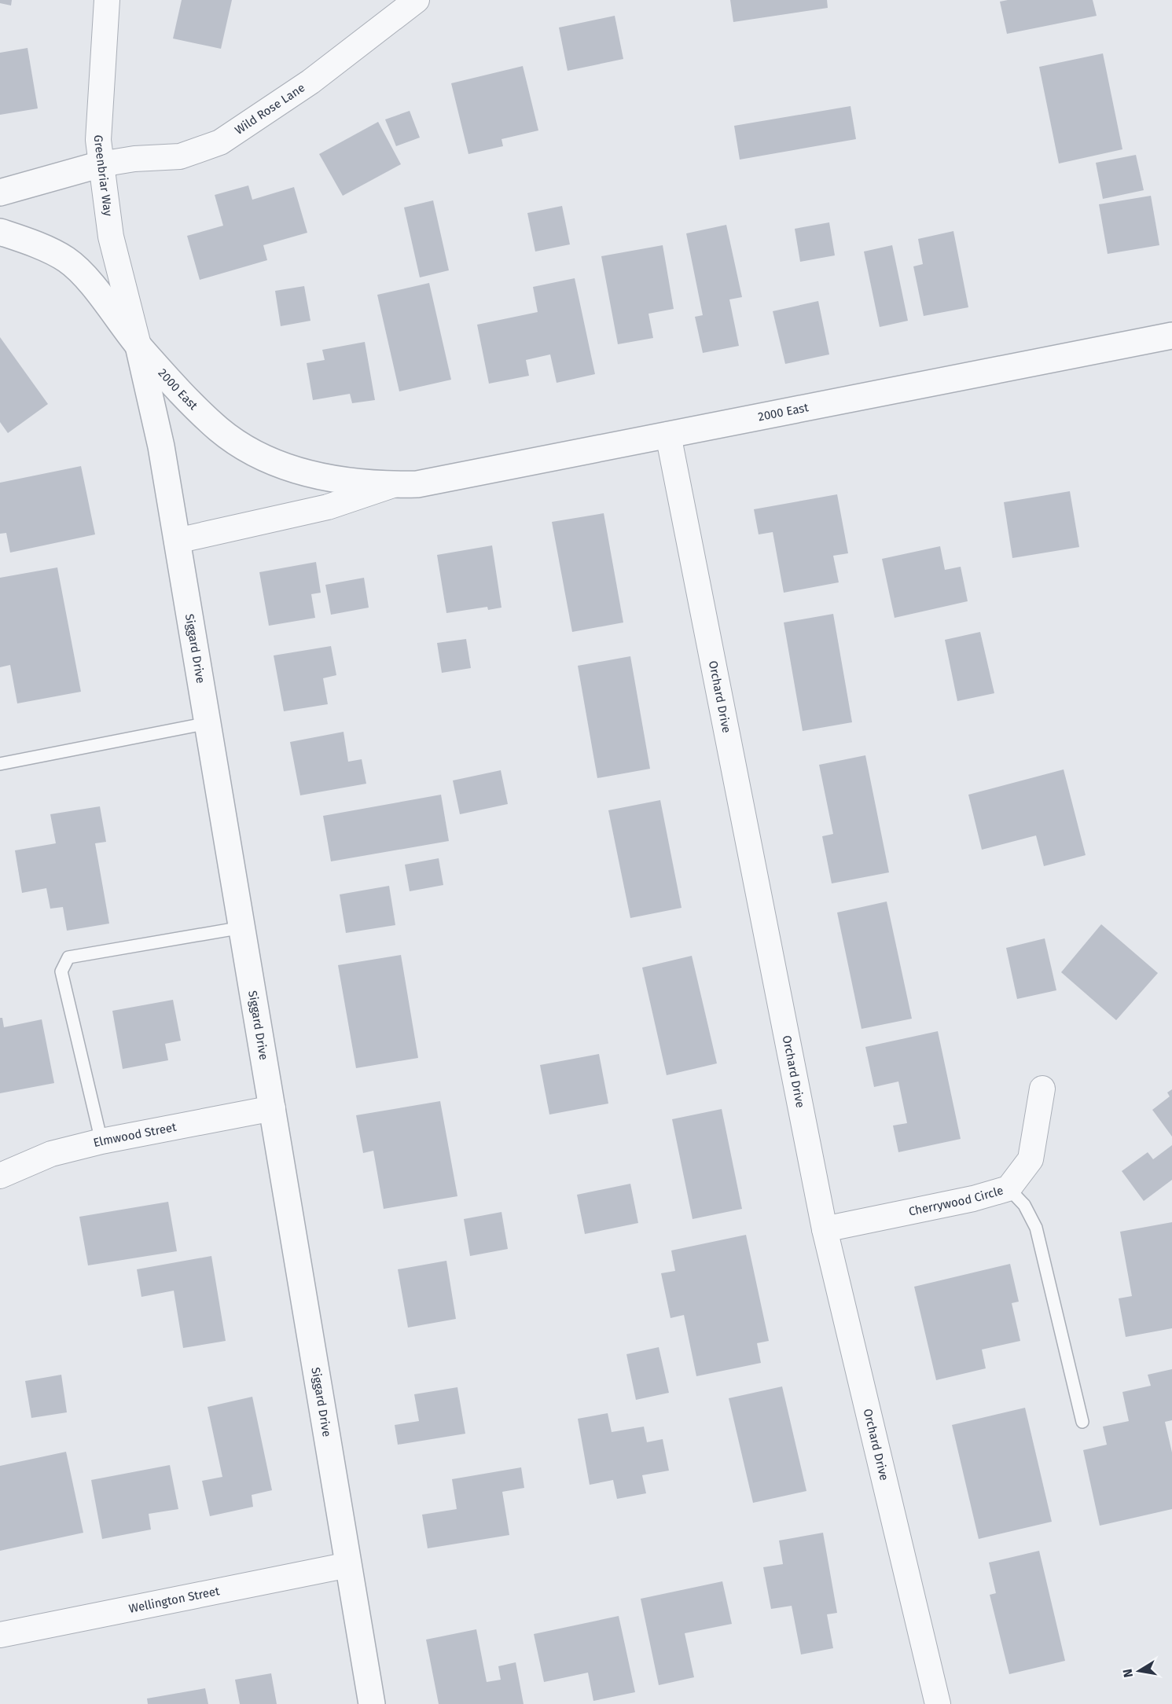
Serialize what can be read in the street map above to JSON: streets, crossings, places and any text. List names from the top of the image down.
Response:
{
  "streets": {
    "street": [
      "Wild Rose Lane",
      "Greenbriar Way",
      "2000 East",
      "Siggard Drive",
      "Orchard Drive",
      "Elmwood Street",
      "Cherrywood Circle",
      "Wellington Street"
    ]
  },
  "crossings": [
    ["Wild Rose Lane", "Greenbriar Way"],
    ["Greenbriar Way", "2000 East"],
    ["Greenbriar Way", "Siggard Drive"],
    ["2000 East", "Siggard Drive"],
    ["2000 East", "Orchard Drive"],
    ["Siggard Drive", "Elmwood Street"],
    ["Siggard Drive", "Wellington Street"],
    ["Orchard Drive", "Cherrywood Circle"]
  ],
  "north": "left"
}
